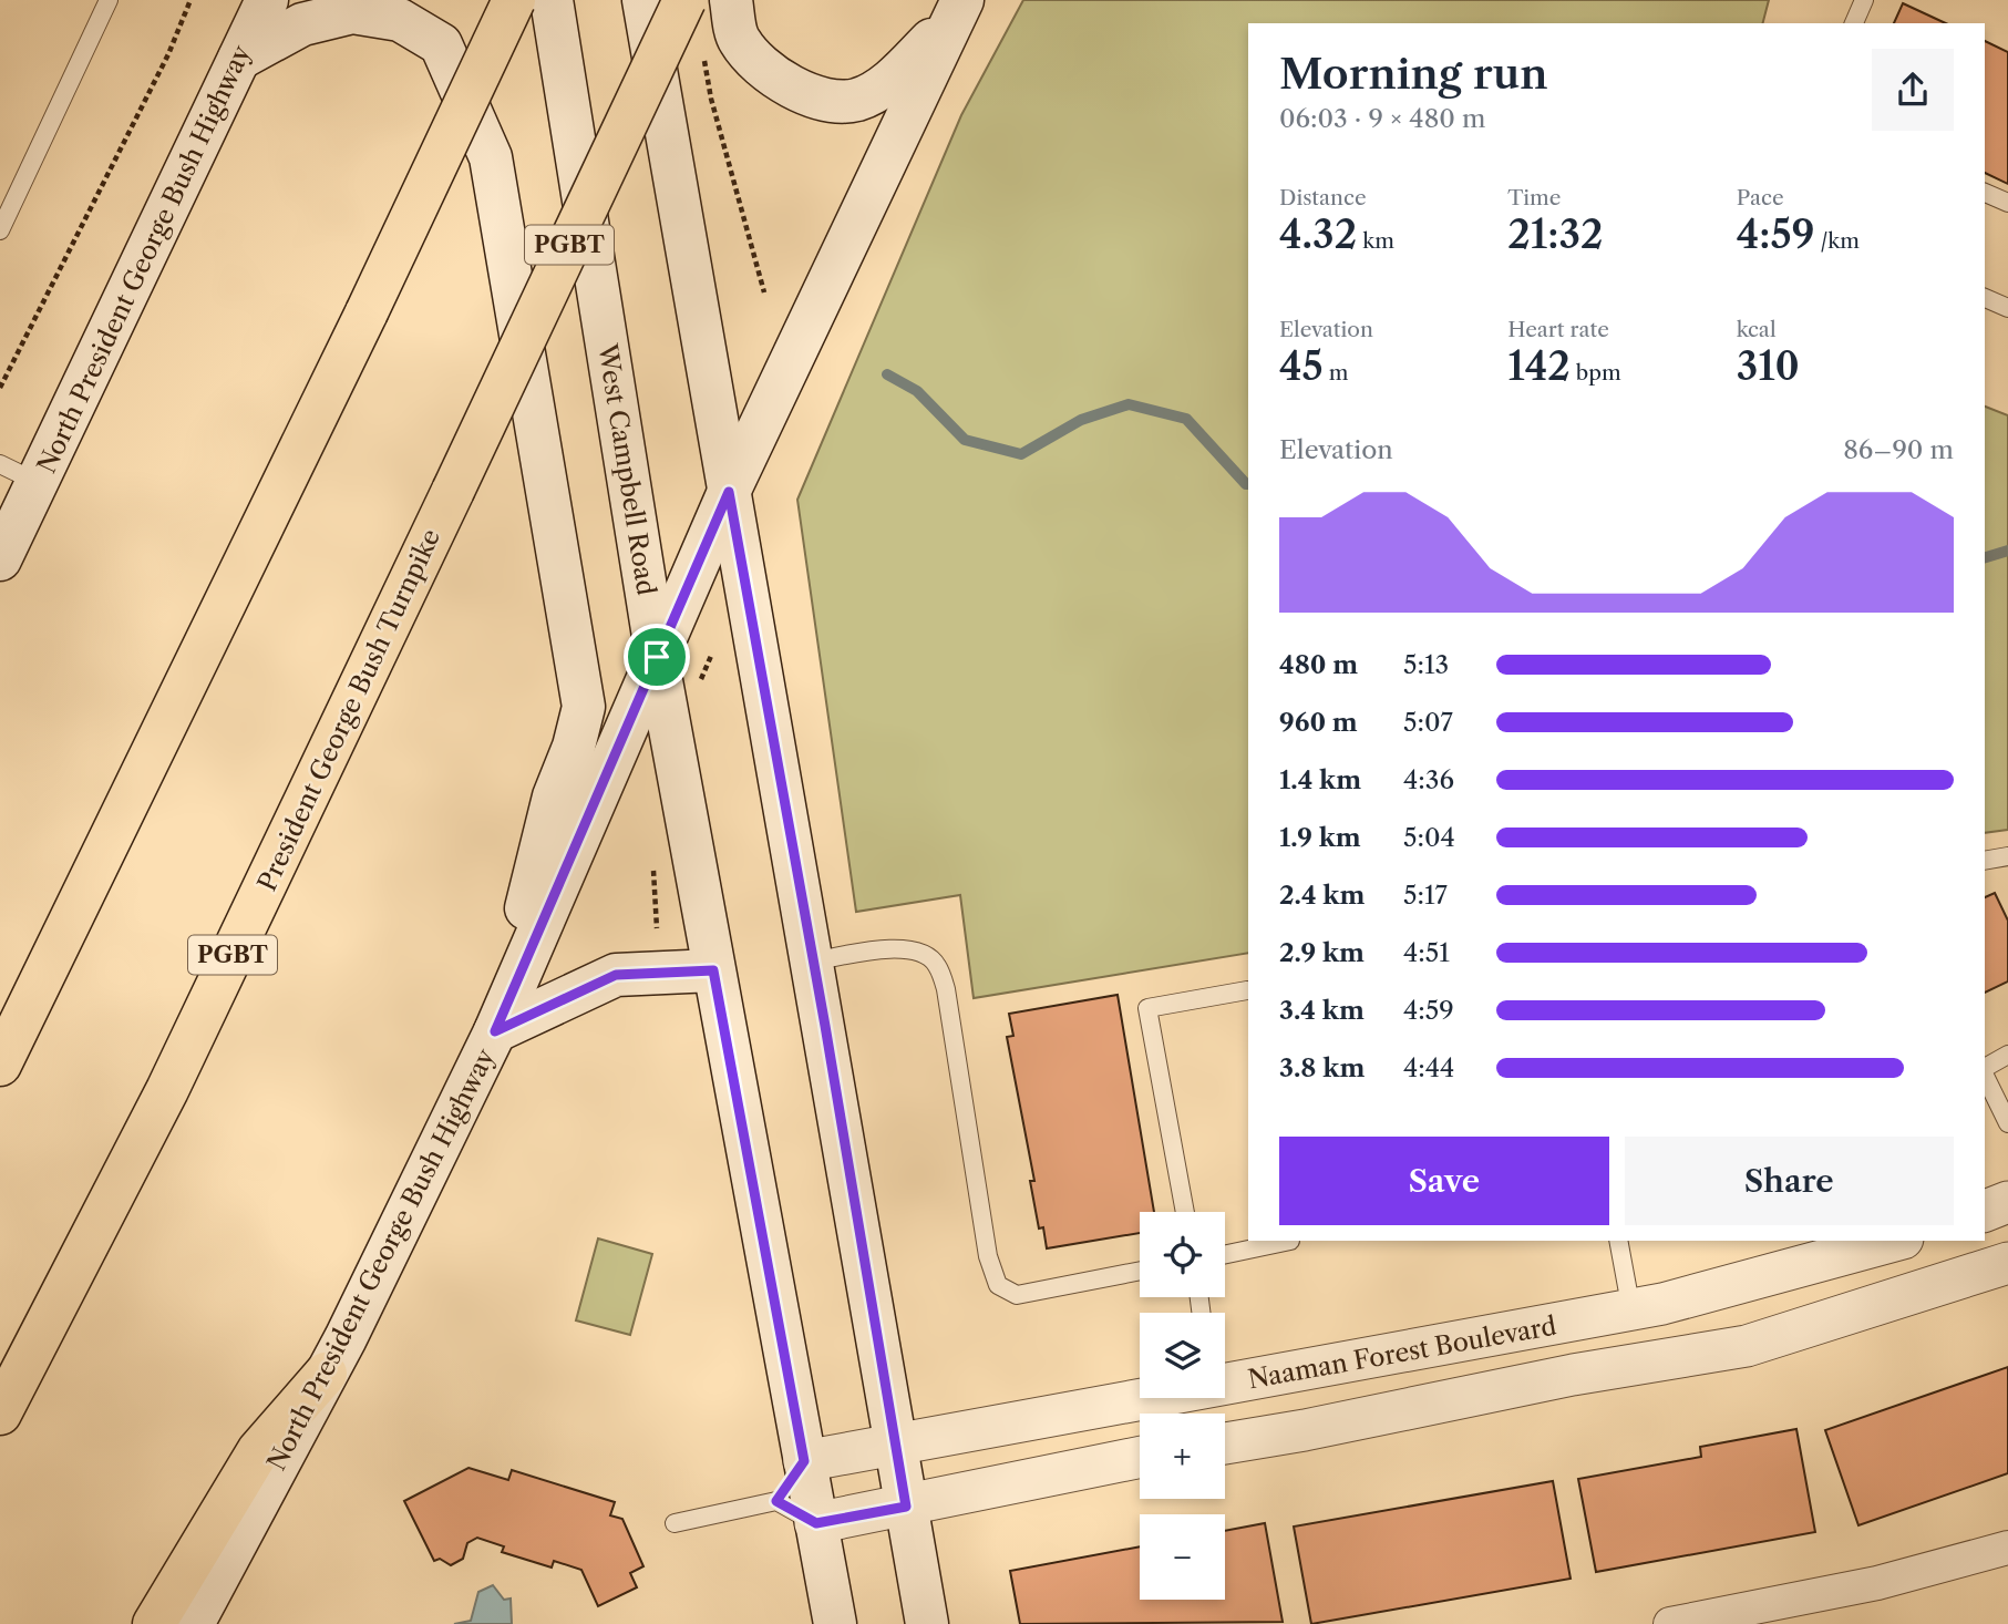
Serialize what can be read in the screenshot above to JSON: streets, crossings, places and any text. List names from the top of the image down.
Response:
{
  "streets": {
    "highway": ["PGBT", "President George Bush Turnpike"],
    "main road": ["North President George Bush Highway", "West Campbell Road"],
    "street": ["Naaman Forest Boulevard"]
  },
  "crossings": [
    ["North President George Bush Highway", "West Campbell Road"],
    ["West Campbell Road", "Naaman Forest Boulevard"]
  ],
  "page": {
    "heading": ["Morning run", "06:03 · 9 × 480 m"],
    "stats": [
      ["Distance", "4.32 km"],
      ["Time", "21:32"],
      ["Pace", "4:59 /km"],
      ["Elevation", "45 m"],
      ["Heart rate", "142 bpm"],
      ["kcal", "310"]
    ],
    "chart": ["Elevation", "86–90 m"],
    "list": [
      {
        "name": "480 m",
        "note": "5:13"
      },
      {
        "name": "960 m",
        "note": "5:07"
      },
      {
        "name": "1.4 km",
        "note": "4:36"
      },
      {
        "name": "1.9 km",
        "note": "5:04"
      },
      {
        "name": "2.4 km",
        "note": "5:17"
      },
      {
        "name": "2.9 km",
        "note": "4:51"
      },
      {
        "name": "3.4 km",
        "note": "4:59"
      },
      {
        "name": "3.8 km",
        "note": "4:44"
      }
    ],
    "buttons": ["Save", "Share"],
    "map_buttons": ["+", "−"]
  }
}
